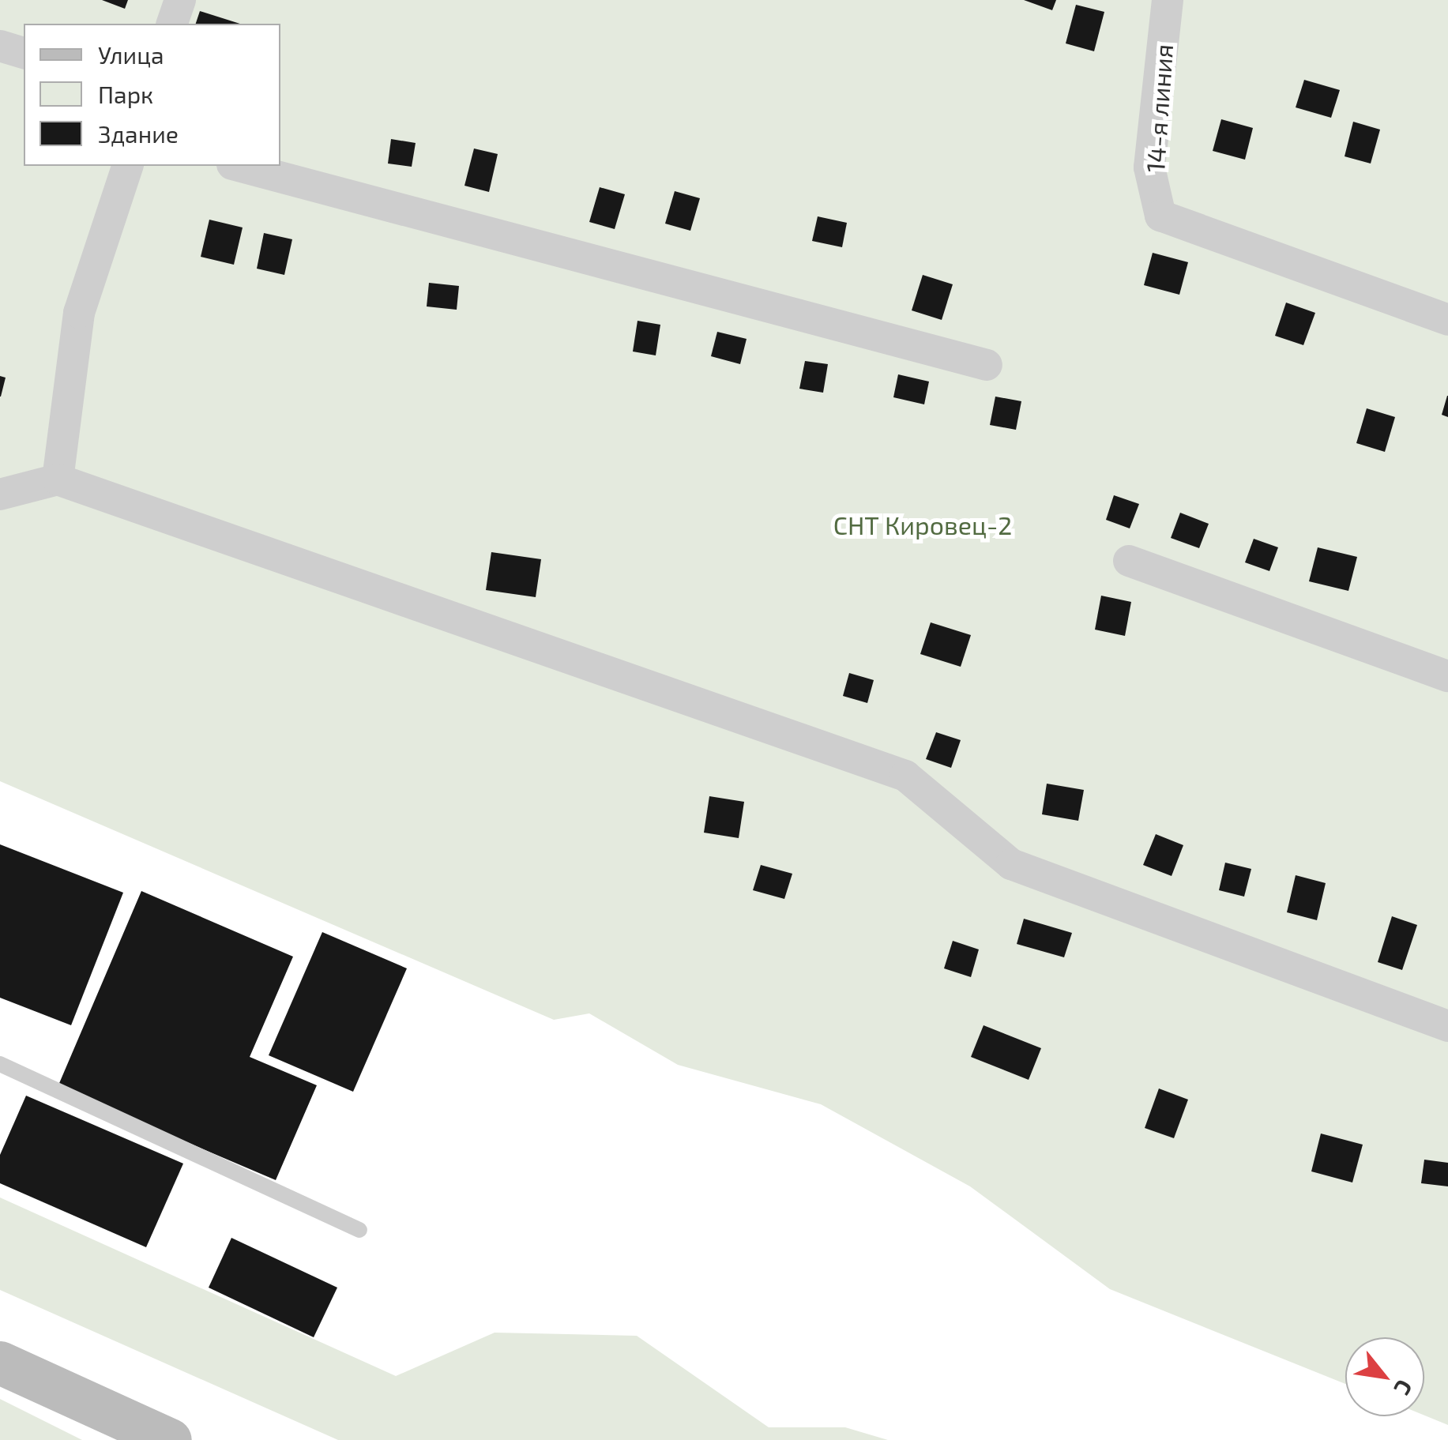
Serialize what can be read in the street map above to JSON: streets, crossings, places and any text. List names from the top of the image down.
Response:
{
  "streets": {
    "street": ["14-я линия"]
  },
  "parks": ["СНТ Кировец-2"],
  "legend": ["Улица", "Парк", "Здание"],
  "north": "bottom right"
}
